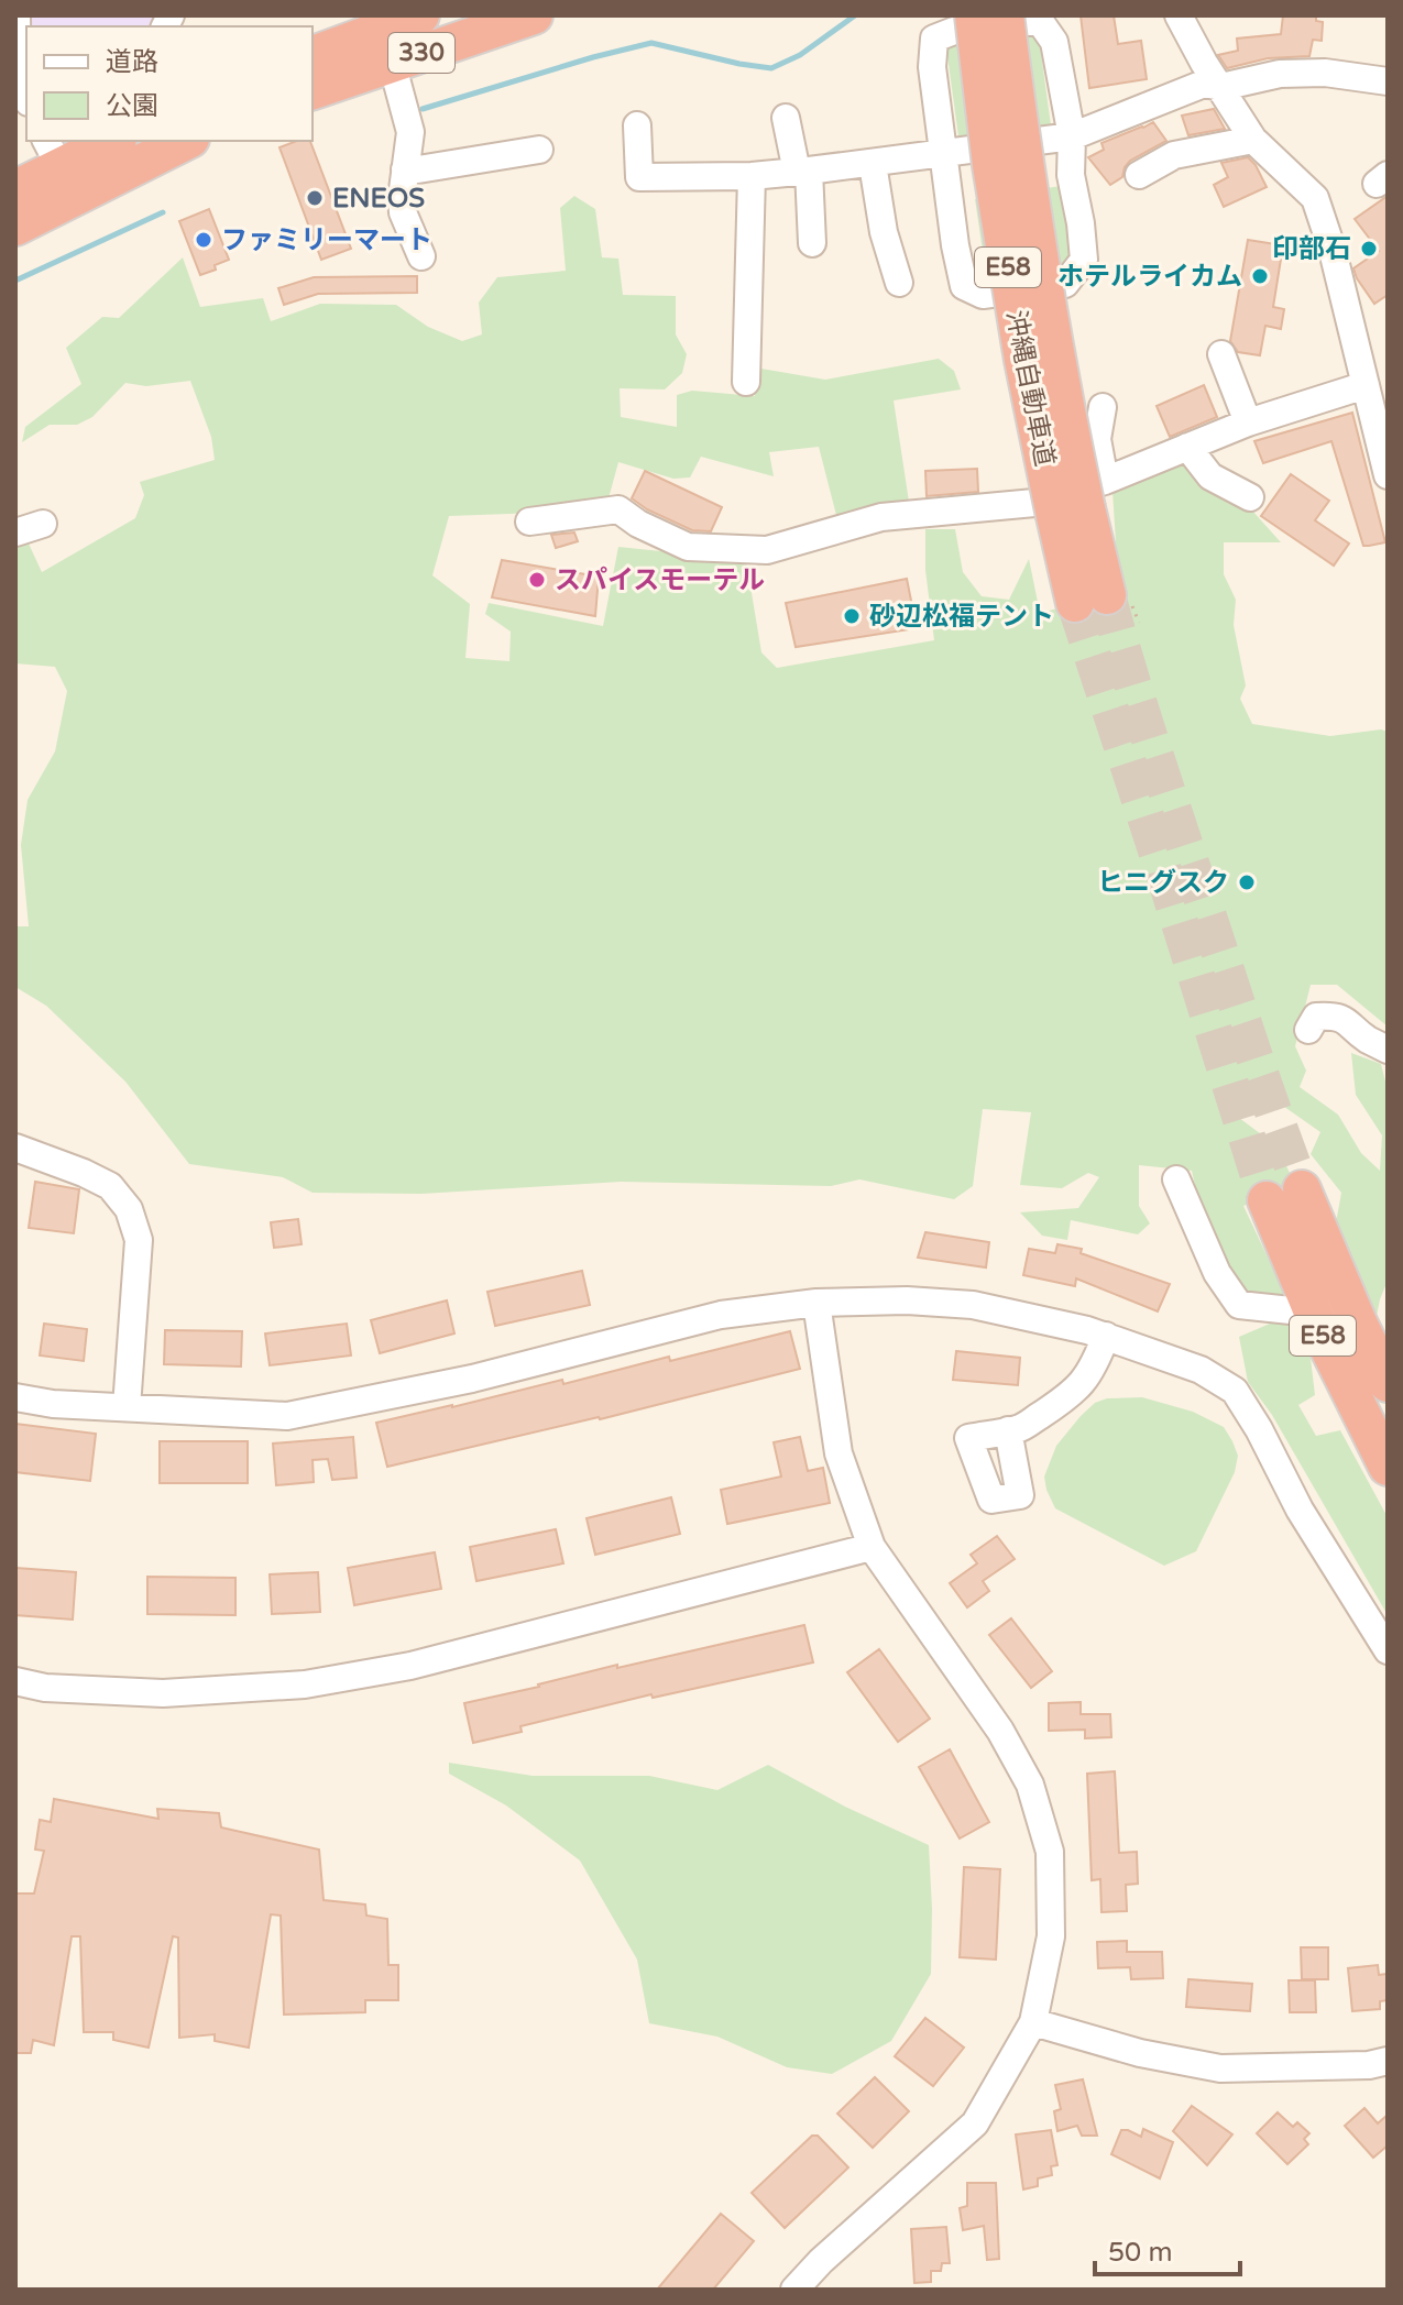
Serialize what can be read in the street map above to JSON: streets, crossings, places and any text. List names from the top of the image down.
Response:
{
  "streets": {
    "highway": ["330", "E58", "沖縄自動車道"]
  },
  "places": [
    "ENEOS",
    "ファミリーマート",
    "印部石",
    "ホテルライカム",
    "スパイスモーテル",
    "砂辺松福テント",
    "ヒニグスク"
  ],
  "legend": ["道路", "公園"],
  "scale_bar": "50 m"
}
